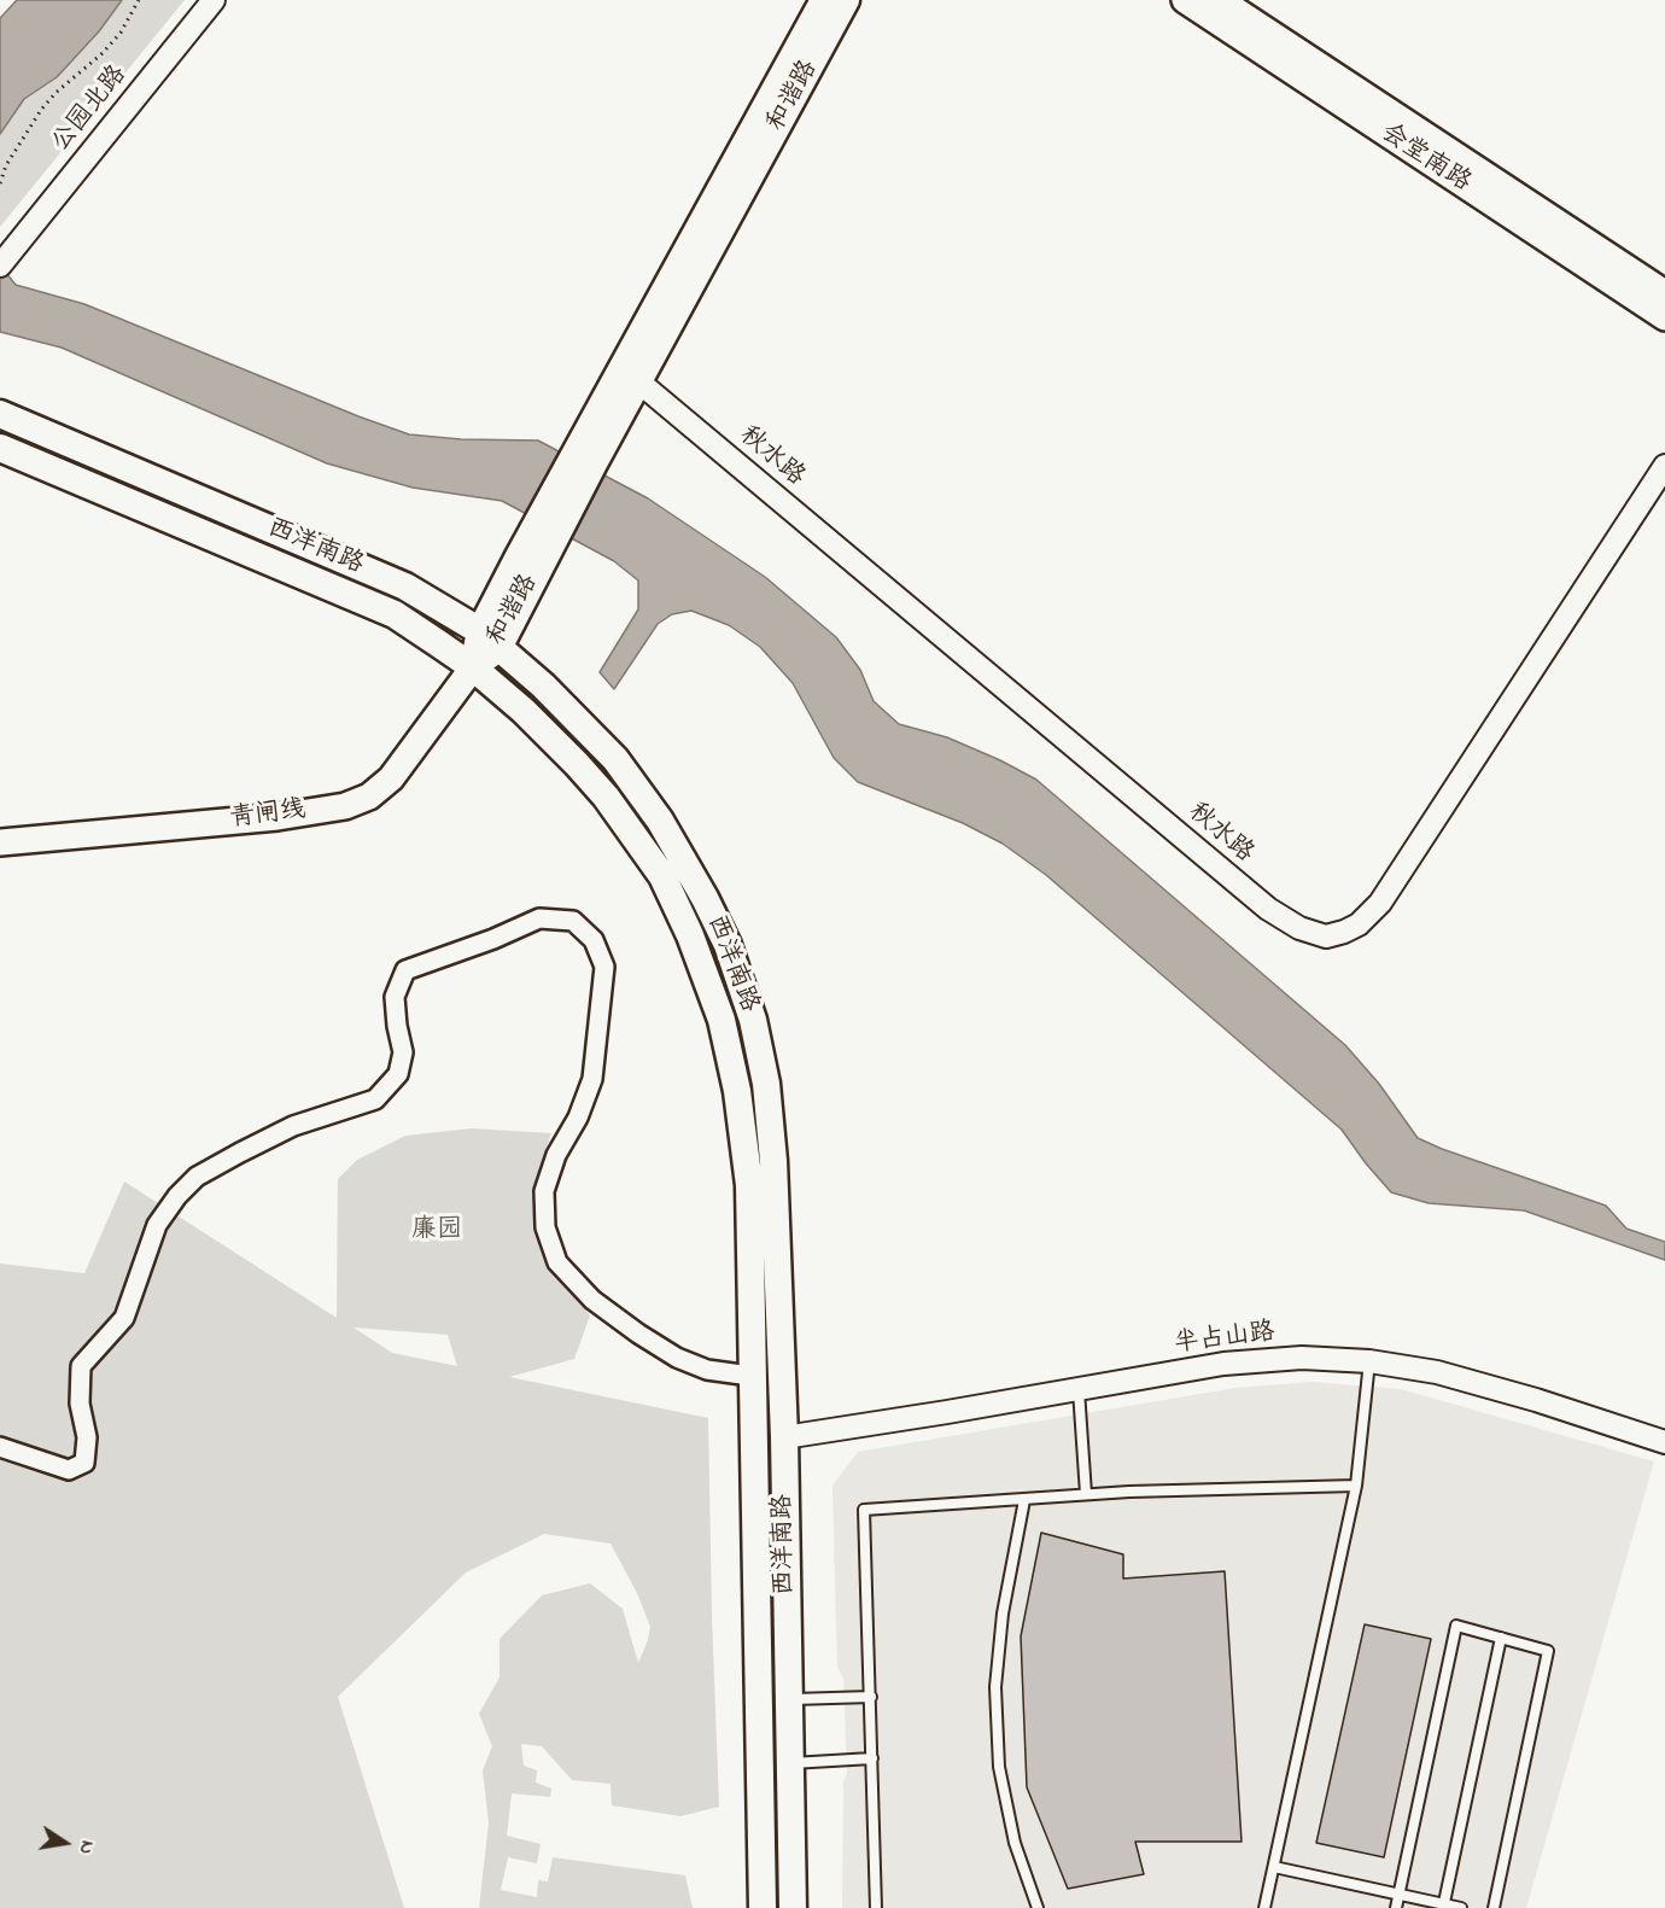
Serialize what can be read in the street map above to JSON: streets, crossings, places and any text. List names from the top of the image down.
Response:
{
  "streets": {
    "main road": [
      "和谐路",
      "会堂南路",
      "西洋南路",
      "青闸线"
    ],
    "street": ["公园北路", "秋水路", "半占山路"]
  },
  "crossings": [
    ["和谐路", "秋水路"],
    ["和谐路", "西洋南路"],
    ["和谐路", "青闸线"],
    ["西洋南路", "青闸线"],
    ["西洋南路", "半占山路"]
  ],
  "parks": ["廉园"],
  "north": "right"
}
